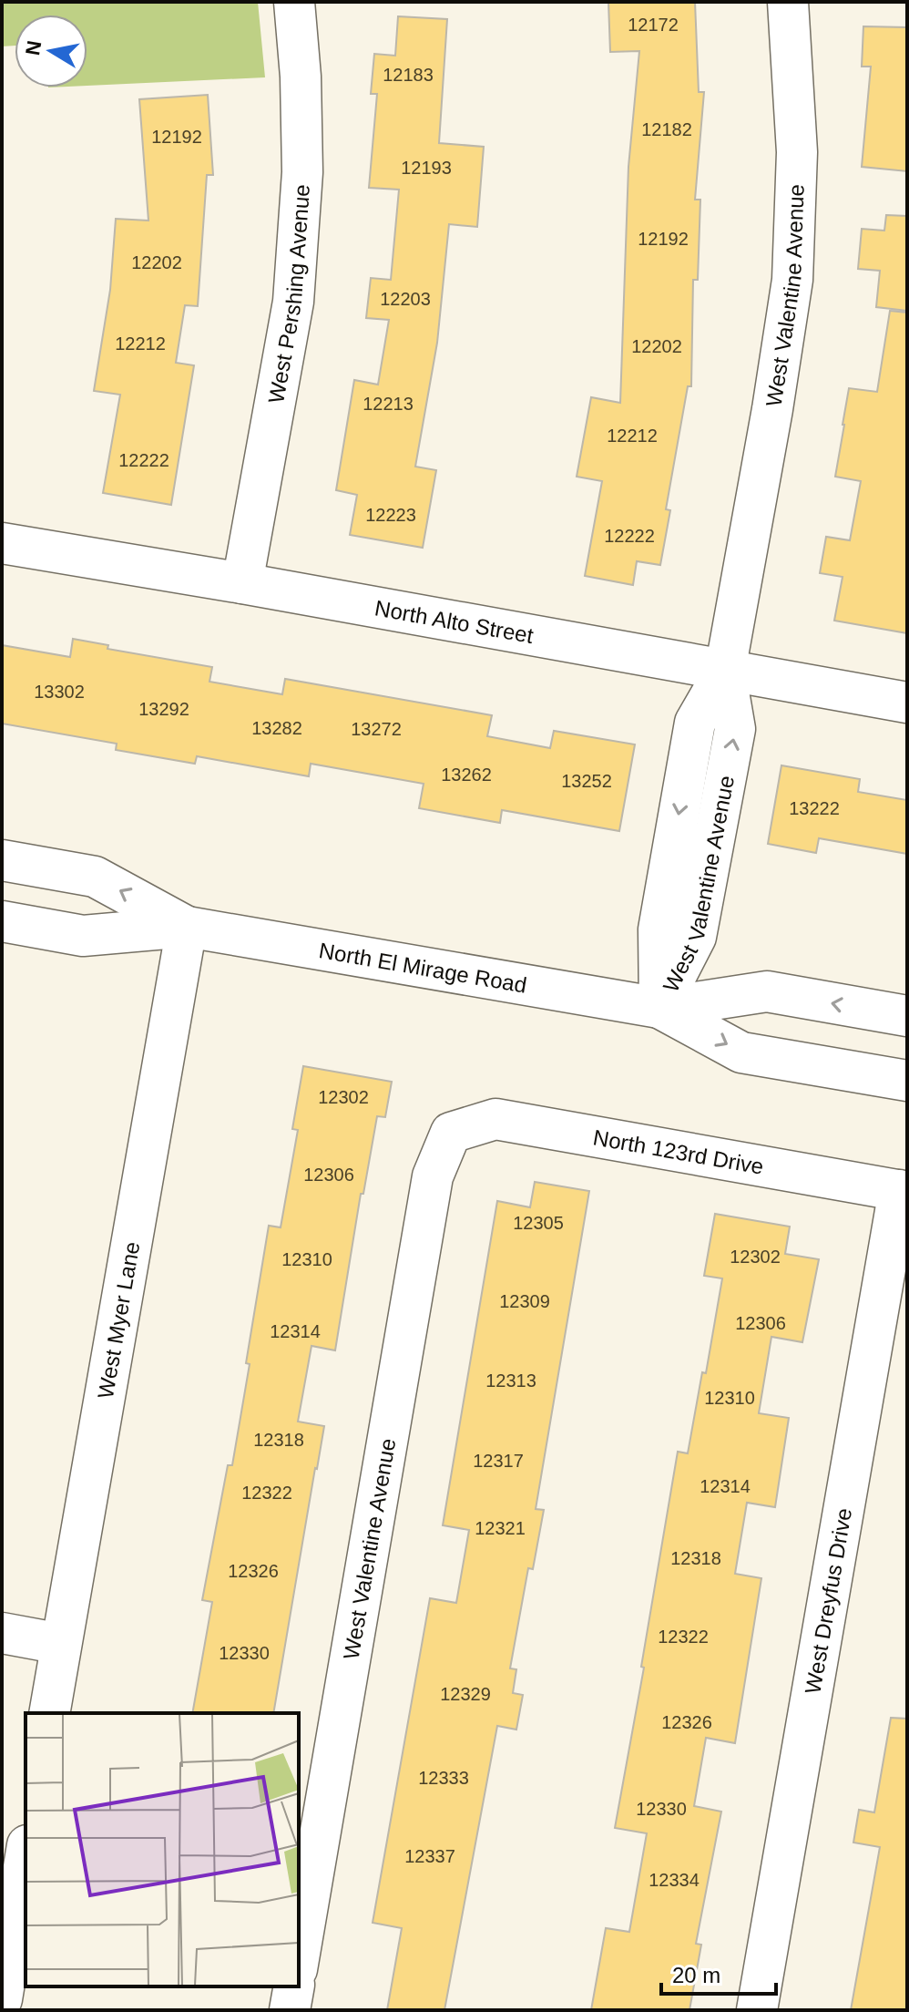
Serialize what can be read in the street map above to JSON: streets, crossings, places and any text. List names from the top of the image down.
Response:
{
  "streets": {
    "street": [
      "West Pershing Avenue",
      "West Valentine Avenue",
      "North Alto Street",
      "North El Mirage Road",
      "North 123rd Drive",
      "West Myer Lane",
      "West Dreyfus Drive"
    ]
  },
  "crossings": [
    ["West Pershing Avenue", "North Alto Street"],
    ["West Valentine Avenue", "North Alto Street"],
    ["West Valentine Avenue", "North El Mirage Road"],
    ["West Valentine Avenue", "North 123rd Drive"],
    ["North El Mirage Road", "West Myer Lane"],
    ["North 123rd Drive", "West Dreyfus Drive"]
  ],
  "house_numbers": [
    "12172",
    "12183",
    "12182",
    "12192",
    "12193",
    "12192",
    "12202",
    "12203",
    "12212",
    "12202",
    "12213",
    "12212",
    "12222",
    "12223",
    "12222",
    "13302",
    "13292",
    "13282",
    "13272",
    "13262",
    "13252",
    "13222",
    "12302",
    "12306",
    "12305",
    "12302",
    "12310",
    "12309",
    "12306",
    "12314",
    "12313",
    "12310",
    "12318",
    "12317",
    "12314",
    "12322",
    "12321",
    "12318",
    "12326",
    "12322",
    "12330",
    "12329",
    "12326",
    "12333",
    "12330",
    "12337",
    "12334"
  ],
  "scale_bar": "20 m",
  "north": "left"
}
